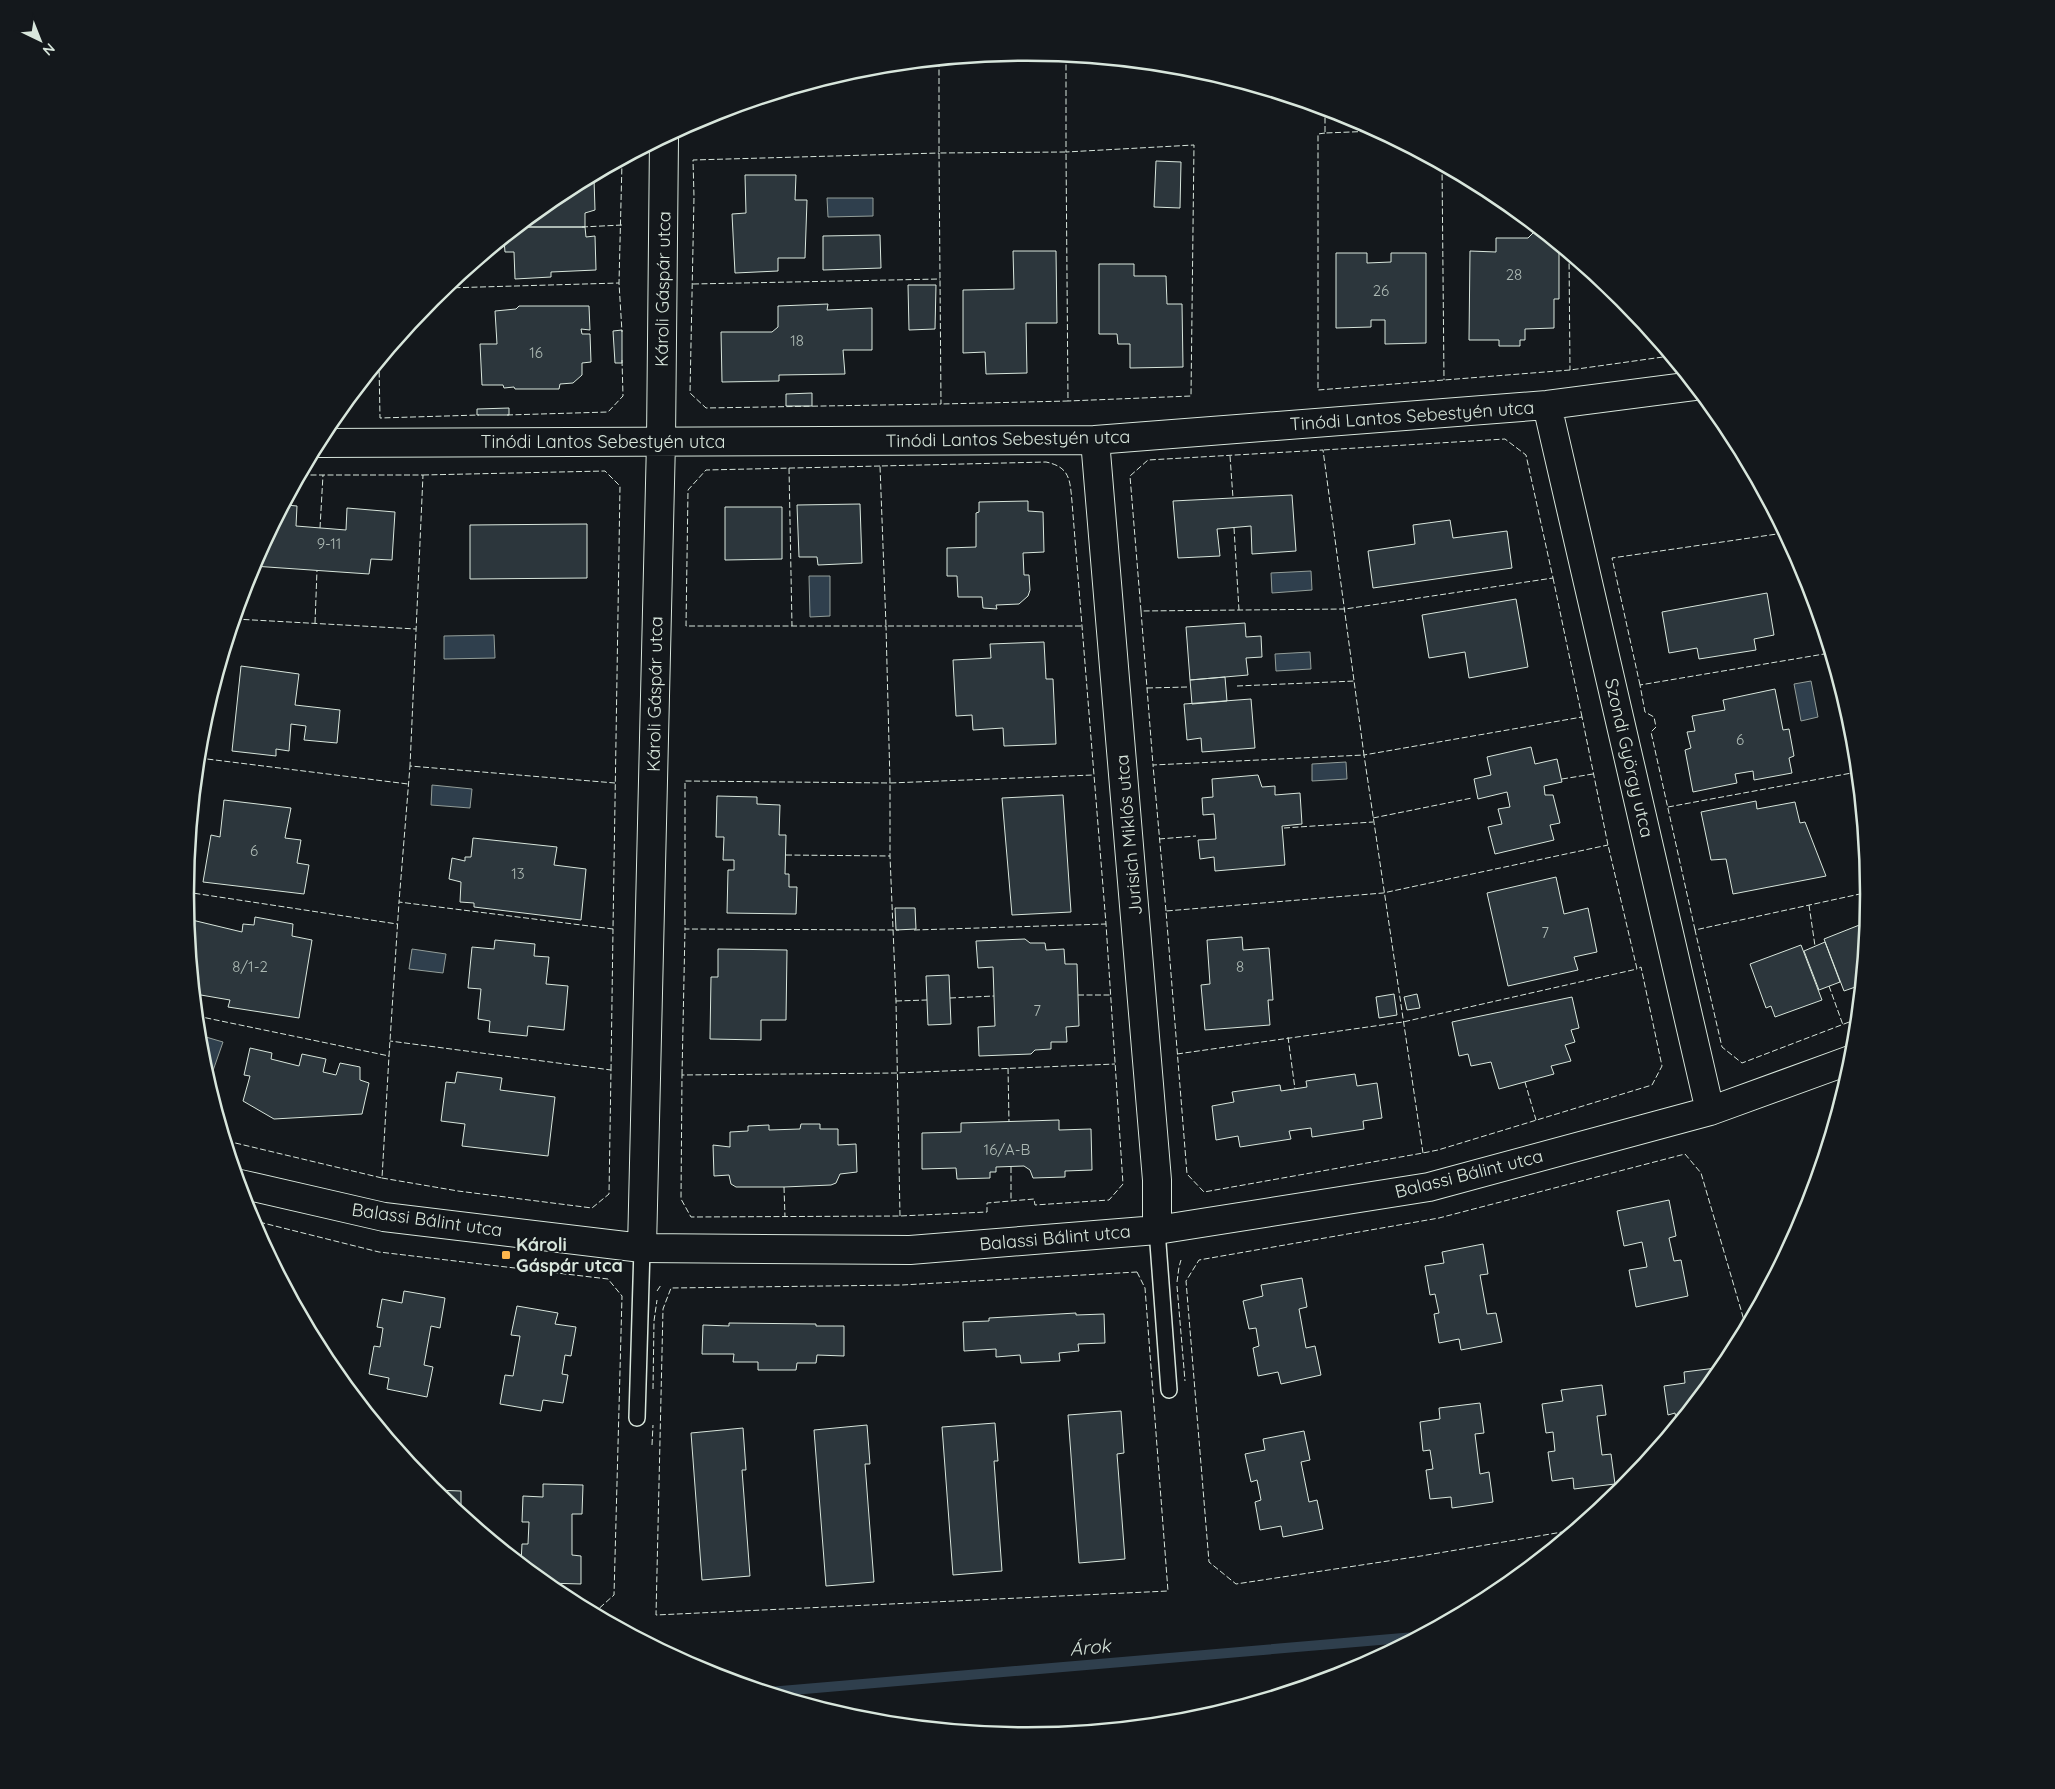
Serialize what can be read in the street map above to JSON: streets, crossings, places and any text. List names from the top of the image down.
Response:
{
  "streets": {
    "street": [
      "Károli Gáspár utca",
      "Tinódi Lantos Sebestyén utca",
      "Szondi György utca",
      "Jurisich Miklós utca",
      "Balassi Bálint utca"
    ]
  },
  "crossings": [
    ["Károli Gáspár utca", "Tinódi Lantos Sebestyén utca"],
    ["Károli Gáspár utca", "Balassi Bálint utca"],
    ["Tinódi Lantos Sebestyén utca", "Szondi György utca"],
    ["Tinódi Lantos Sebestyén utca", "Jurisich Miklós utca"],
    ["Szondi György utca", "Balassi Bálint utca"],
    ["Jurisich Miklós utca", "Balassi Bálint utca"]
  ],
  "water": ["Árok"],
  "places": {
    "transit": ["Károli Gáspár utca"]
  },
  "house_numbers": [
    "28",
    "26",
    "18",
    "16",
    "9-11",
    "6",
    "6",
    "13",
    "7",
    "8/1-2",
    "8",
    "7",
    "16/A-B"
  ],
  "north": "bottom right"
}
